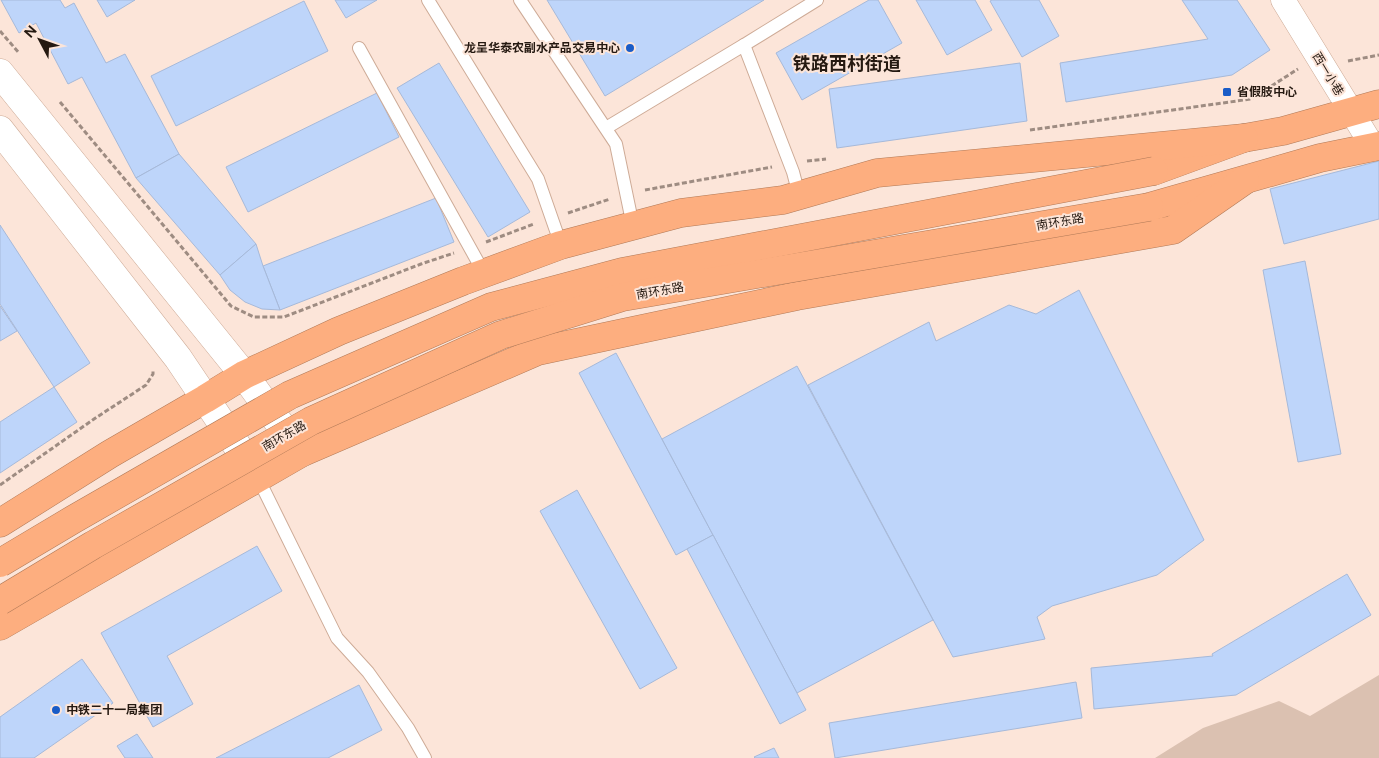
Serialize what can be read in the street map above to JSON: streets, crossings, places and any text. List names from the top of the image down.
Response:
{
  "streets": {
    "highway": ["南环东路"],
    "street": ["西一小巷"]
  },
  "crossings": [
    ["西一小巷", "南环东路"]
  ],
  "districts": ["铁路西村街道"],
  "places": {
    "other": ["龙呈华泰农副水产品交易中心", "中铁二十一局集团"],
    "transit": ["省假肢中心"]
  },
  "north": "top left"
}
